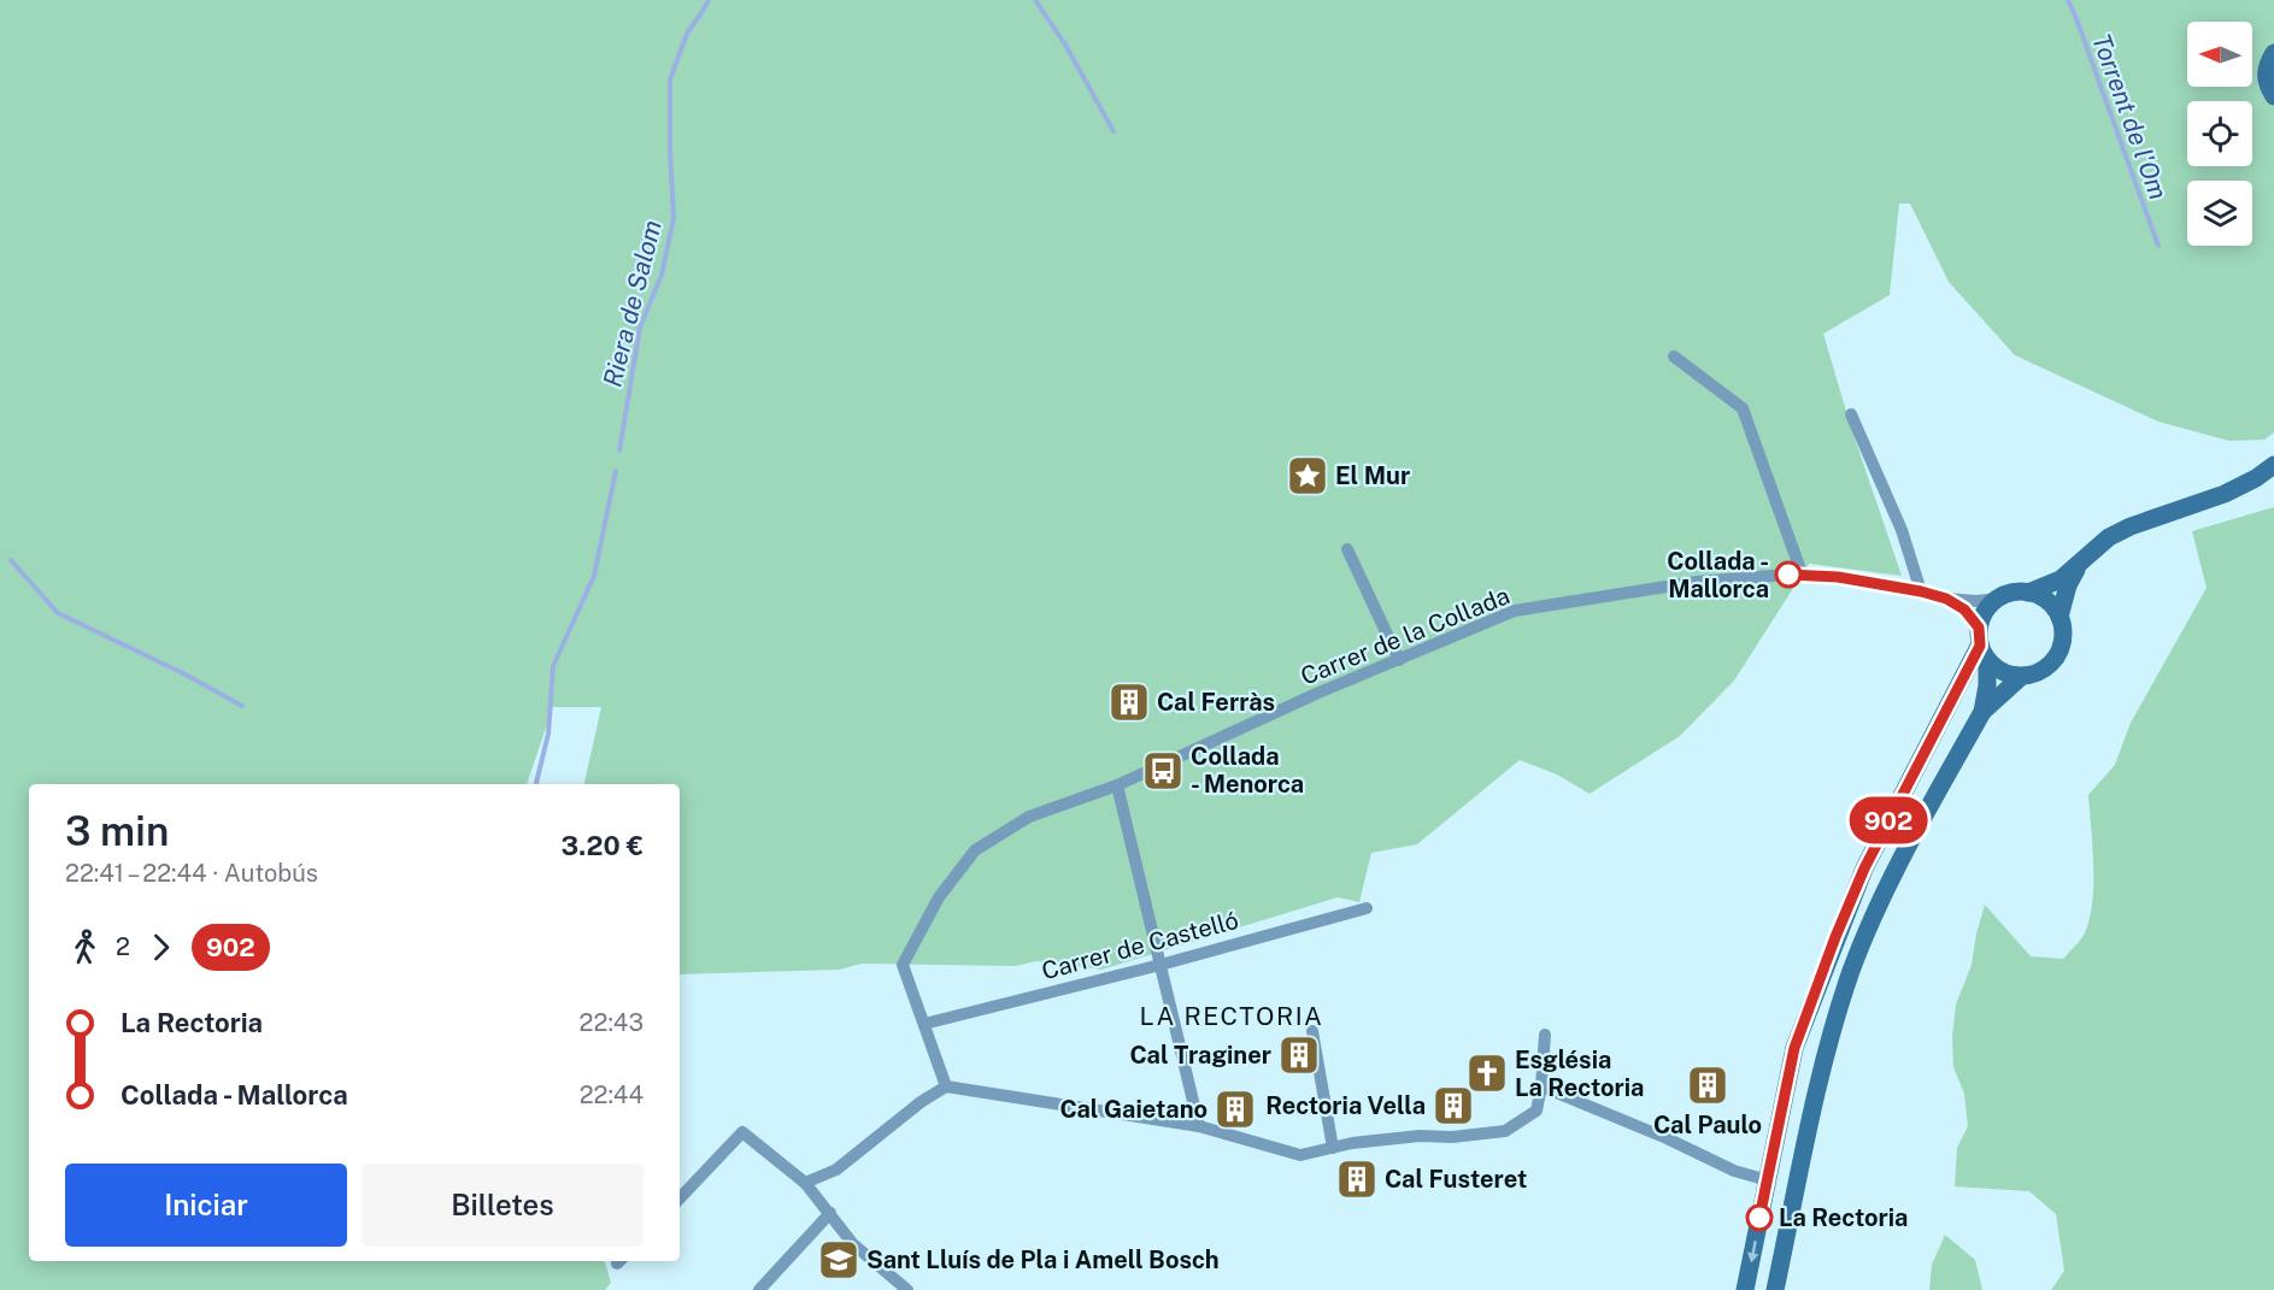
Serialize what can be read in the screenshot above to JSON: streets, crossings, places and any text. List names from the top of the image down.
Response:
{
  "streets": {
    "street": ["Carrer de la Collada", "Carrer de Castelló"]
  },
  "crossings": [
    ["Carrer de la Collada", "Carrer de Castelló"]
  ],
  "districts": ["LA RECTORIA"],
  "water": ["Torrent de l'Om", "Riera de Salom"],
  "places": {
    "place": ["El Mur"],
    "other": ["Collada - Mallorca", "La Rectoria"],
    "building": [
      "Cal Ferràs",
      "Cal Traginer",
      "Cal Paulo",
      "Rectoria Vella",
      "Cal Gaietano",
      "Cal Fusteret"
    ],
    "bus stop": ["Collada - Menorca"],
    "church": ["Església La Rectoria"],
    "school or university": ["Sant Lluís de Pla i Amell Bosch"]
  },
  "lines": ["bus line 902"],
  "north": "left",
  "page": {
    "on_map": "902",
    "heading": ["3 min", "22:41 – 22:44 · Autobús", "3.20 €"],
    "legs": ["2", "902"],
    "list": [
      {
        "name": "La Rectoria",
        "value": "22:43"
      },
      {
        "name": "Collada - Mallorca",
        "value": "22:44"
      }
    ],
    "buttons": ["Iniciar", "Billetes"]
  }
}
